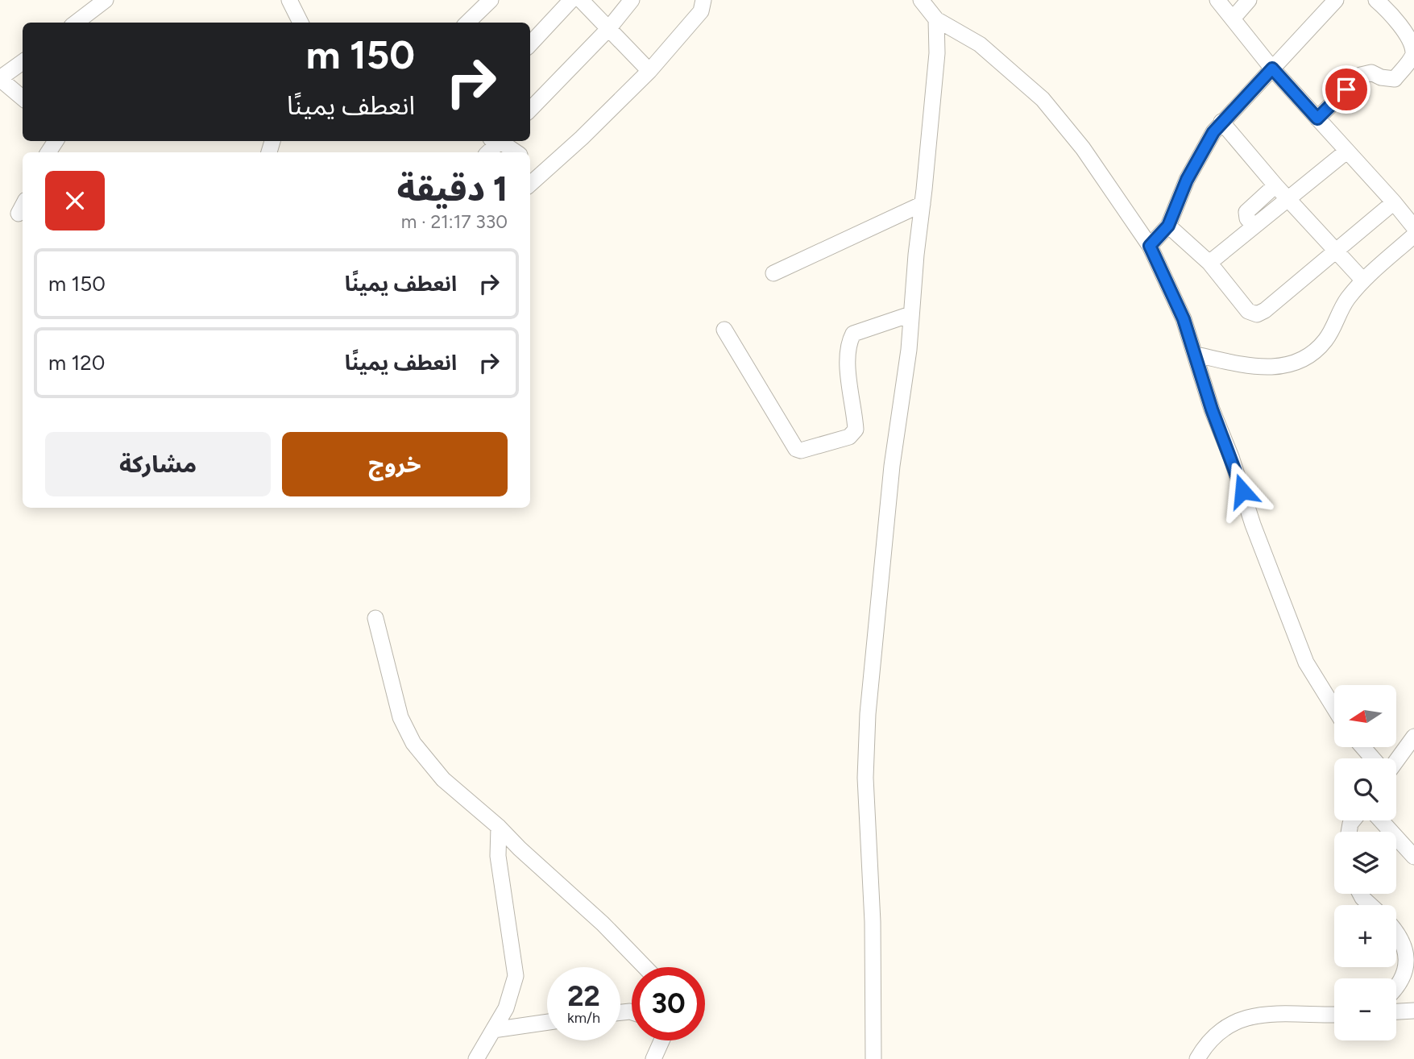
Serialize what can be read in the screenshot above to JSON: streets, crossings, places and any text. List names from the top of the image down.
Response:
{
  "north": "left",
  "page": {
    "turn": ["150 m", "انعطف يمينًا"],
    "heading": ["1 دقيقة", "330 m · 21:17"],
    "list": [
      {
        "name": "انعطف يمينًا",
        "value": "150 m"
      },
      {
        "name": "انعطف يمينًا",
        "value": "120 m"
      }
    ],
    "buttons": ["خروج", "مشاركة"],
    "map_buttons": ["+", "−"],
    "speed": "22 km/h",
    "limit": "30"
  }
}
